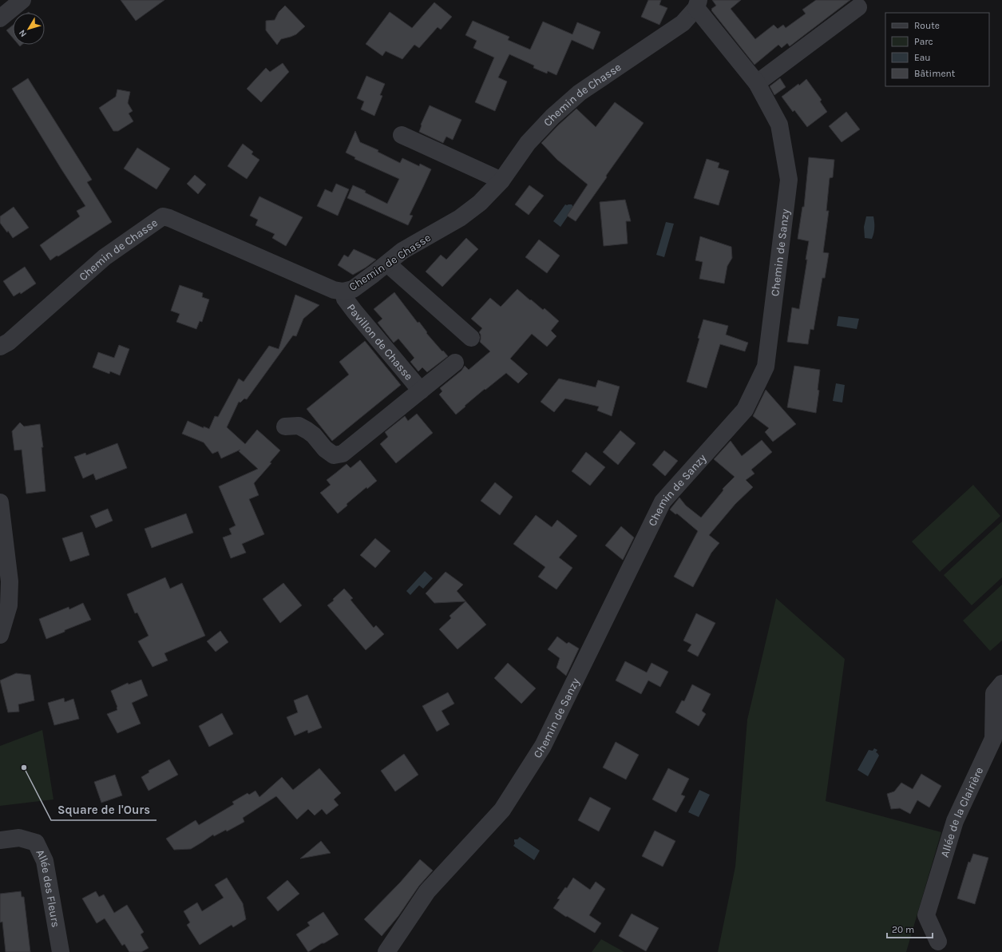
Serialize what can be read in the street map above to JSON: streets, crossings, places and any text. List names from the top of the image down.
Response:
{
  "streets": {
    "street": [
      "Chemin de Chasse",
      "Chemin de Sanzy",
      "Pavillon de Chasse",
      "Allée de la Clairière",
      "Allée des Fleurs"
    ]
  },
  "crossings": [
    ["Chemin de Chasse", "Chemin de Sanzy"],
    ["Chemin de Chasse", "Pavillon de Chasse"]
  ],
  "places": ["Square de l'Ours"],
  "legend": [
    "Route",
    "Parc",
    "Eau",
    "Bâtiment"
  ],
  "scale_bar": "20 m",
  "north": "bottom left"
}
